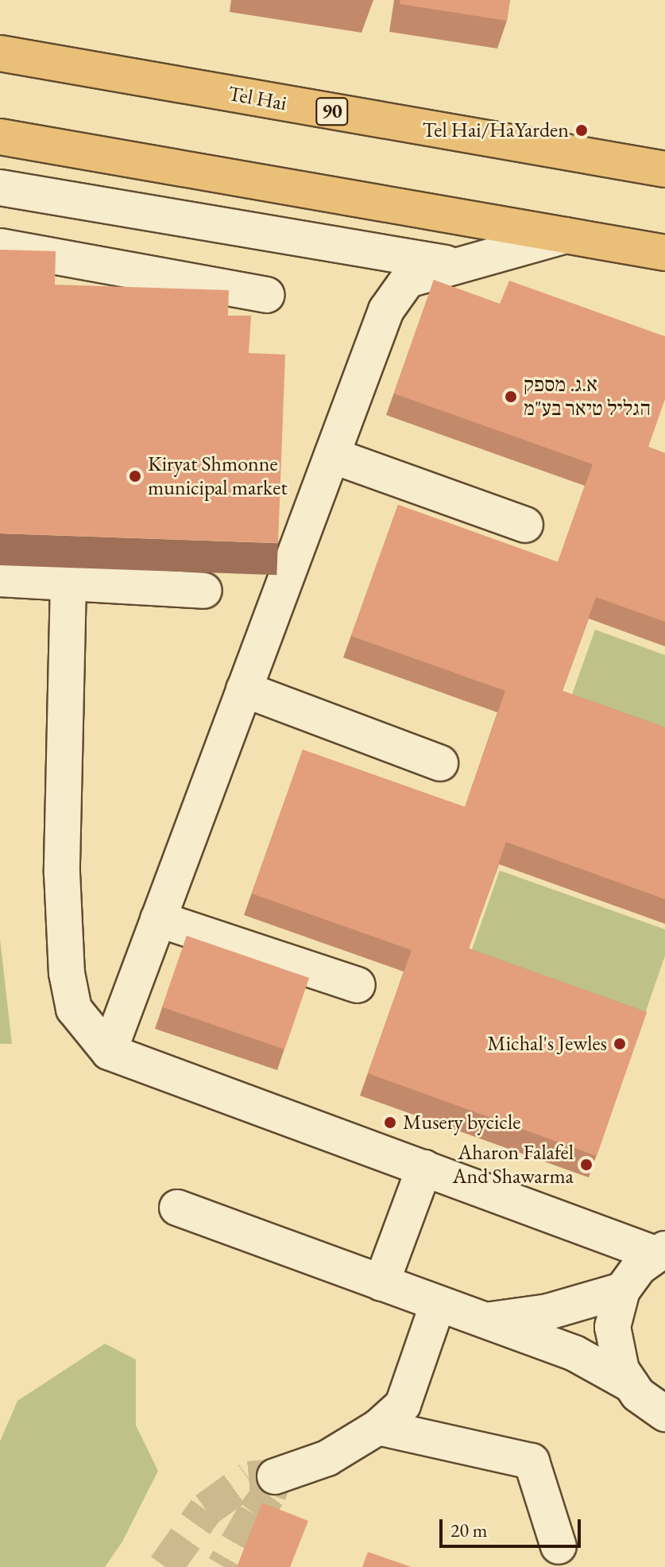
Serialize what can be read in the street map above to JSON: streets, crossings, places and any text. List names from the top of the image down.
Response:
{
  "streets": {
    "highway": ["Tel Hai", "90"]
  },
  "places": [
    "Tel Hai/HaYarden",
    "א.ג. מספק הגליל טיאר בע\"מ",
    "Kiryat Shmonne municipal market",
    "Michal's Jewles",
    "Musery bycicle",
    "Aharon Falafel And Shawarma"
  ],
  "scale_bar": "20 m"
}
